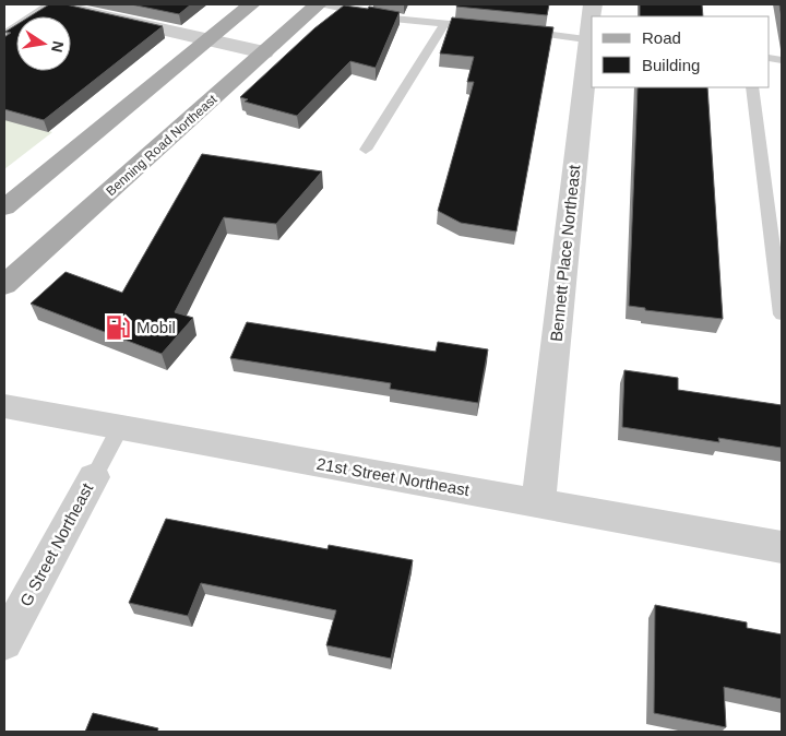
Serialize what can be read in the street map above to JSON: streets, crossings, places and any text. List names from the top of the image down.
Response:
{
  "streets": {
    "main road": ["Benning Road Northeast"],
    "street": ["Bennett Place Northeast", "21st Street Northeast", "G Street Northeast"]
  },
  "crossings": [
    ["Bennett Place Northeast", "21st Street Northeast"]
  ],
  "places": {
    "fuel station": ["Mobil"]
  },
  "legend": ["Road", "Building"],
  "north": "right"
}
